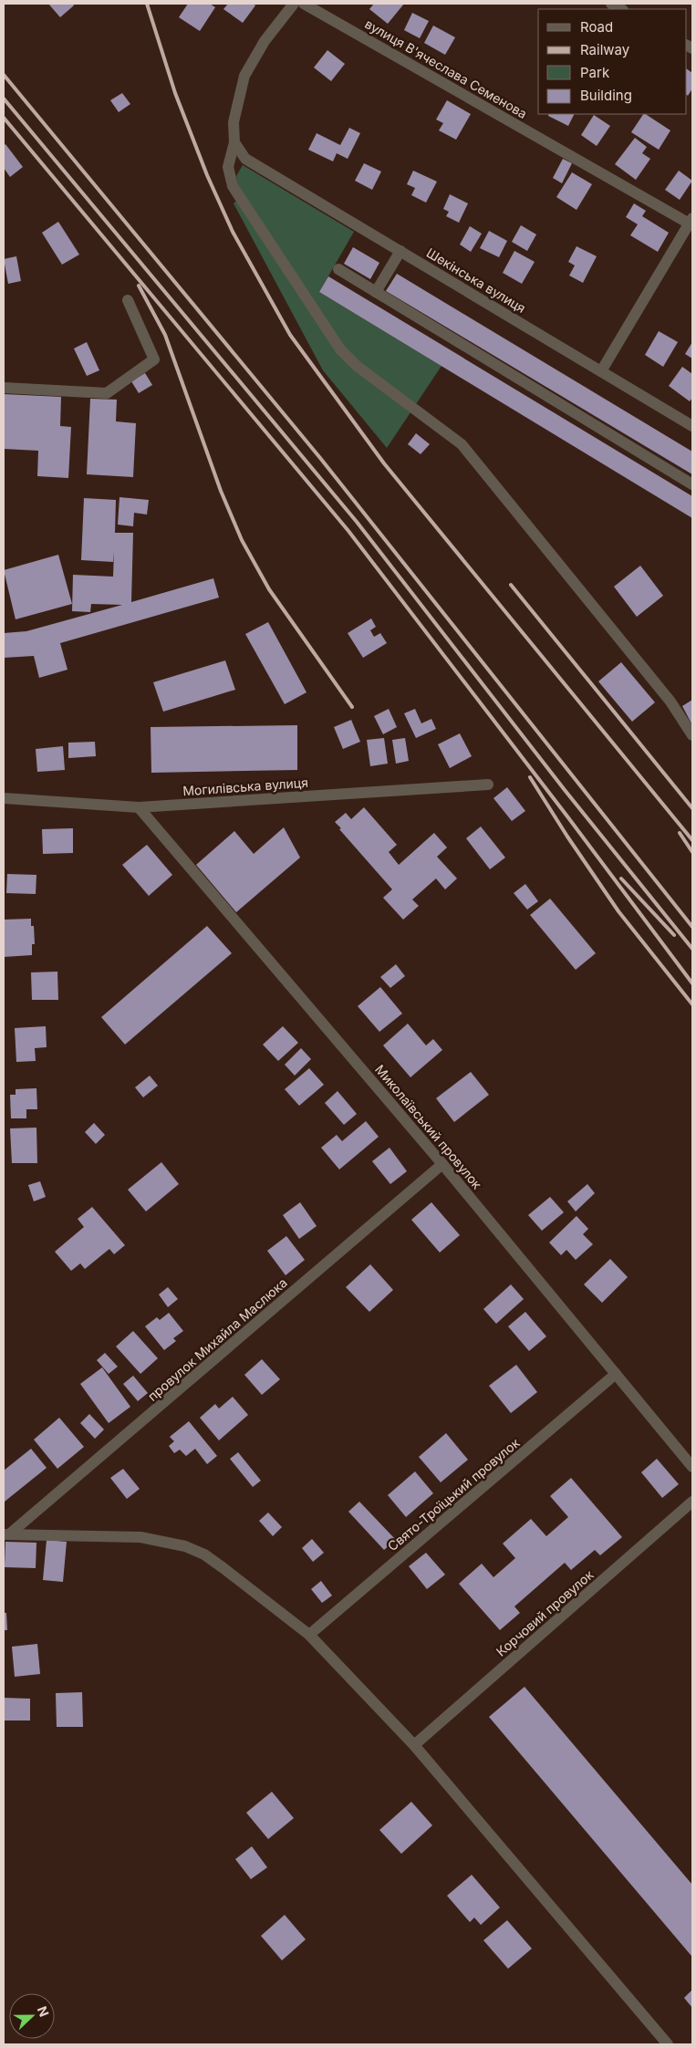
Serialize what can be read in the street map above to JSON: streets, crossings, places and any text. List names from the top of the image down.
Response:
{
  "streets": {
    "street": [
      "вулиця В'ячеслава Семенова",
      "Шекінська вулиця",
      "Могилівська вулиця",
      "Миколаївський провулок",
      "провулок Михайла Маслюка",
      "Свято-Троїцький провулок",
      "Корчовий провулок"
    ]
  },
  "crossings": [
    ["Могилівська вулиця", "Миколаївський провулок"],
    ["Миколаївський провулок", "провулок Михайла Маслюка"],
    ["Миколаївський провулок", "Свято-Троїцький провулок"]
  ],
  "legend": [
    "Road",
    "Railway",
    "Park",
    "Building"
  ],
  "north": "right"
}
